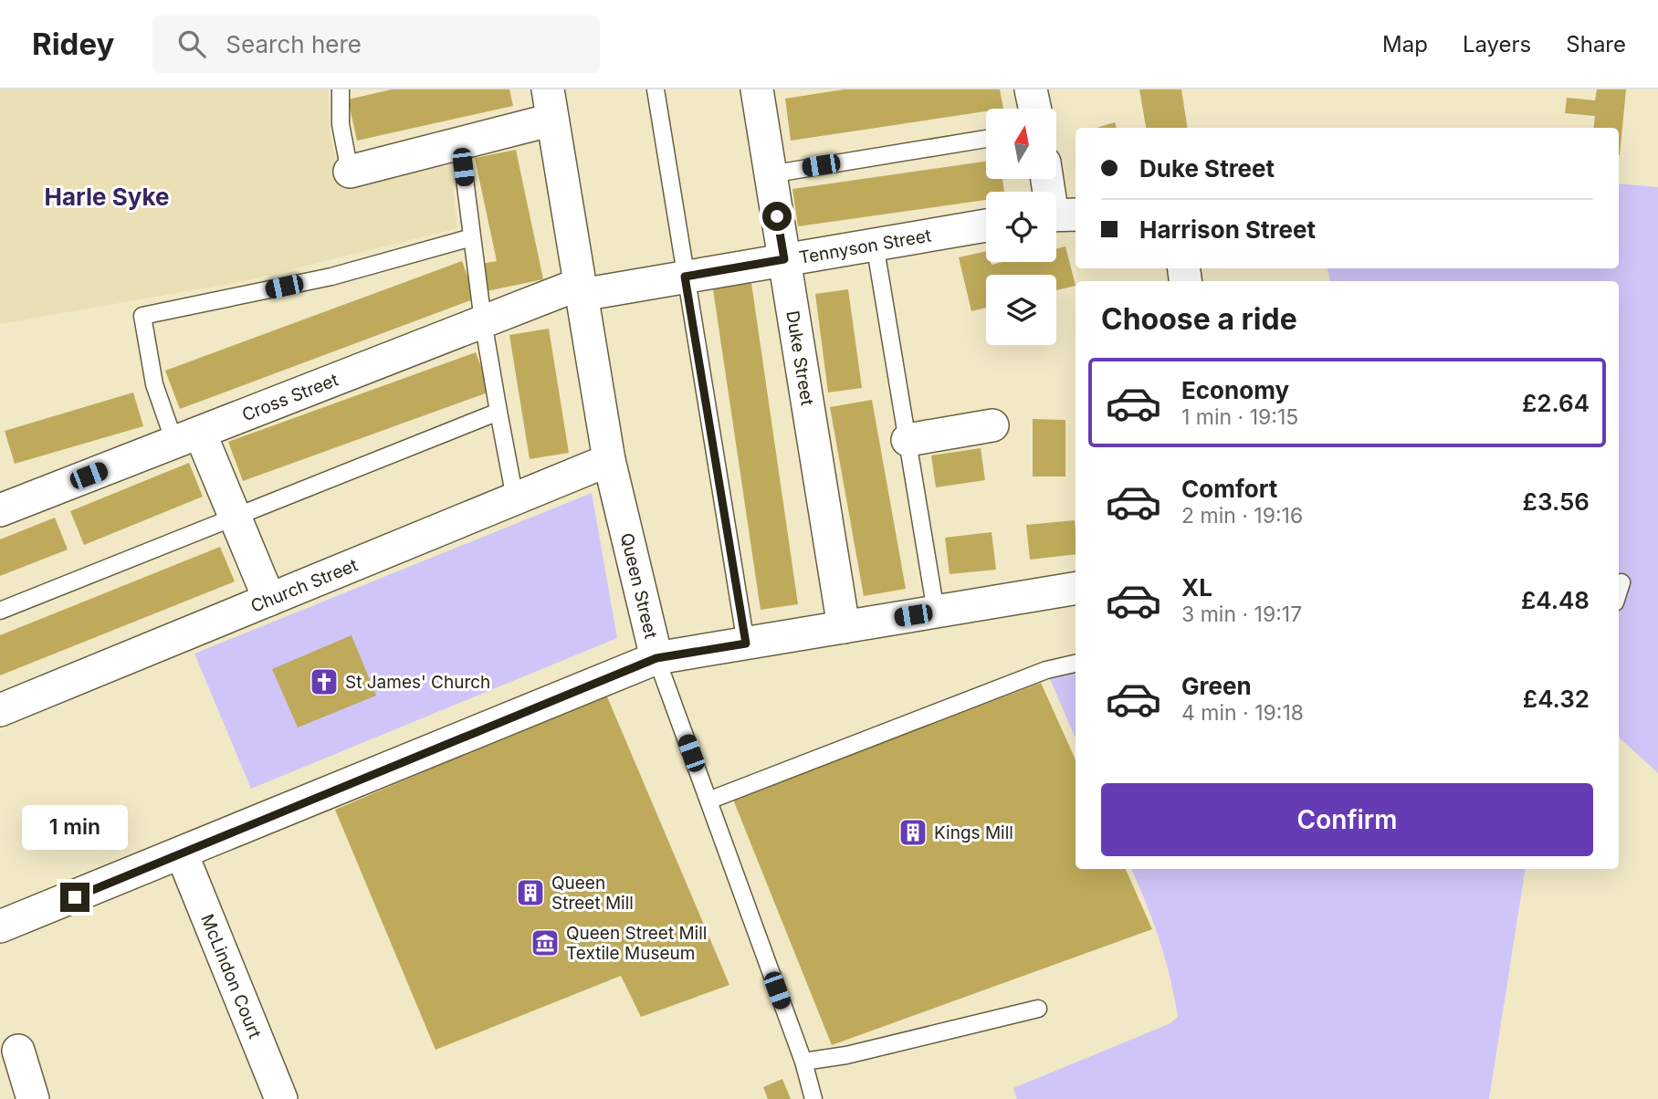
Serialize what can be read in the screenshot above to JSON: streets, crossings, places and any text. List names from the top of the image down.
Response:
{
  "streets": {
    "street": [
      "Tennyson Street",
      "Duke Street",
      "Cross Street",
      "Church Street",
      "Queen Street",
      "McLindon Court"
    ]
  },
  "crossings": [
    ["Tennyson Street", "Duke Street"],
    ["Tennyson Street", "Cross Street"],
    ["Tennyson Street", "Queen Street"],
    ["Cross Street", "Queen Street"],
    ["Church Street", "Queen Street"]
  ],
  "districts": ["Harle Syke"],
  "places": {
    "church": ["St James' Church"],
    "building": ["Kings Mill", "Queen Street Mill"],
    "museum": ["Queen Street Mill Textile Museum"]
  },
  "north": "top",
  "page": {
    "header": "Ridey",
    "search": "Search here",
    "nav": ["Map", "Layers", "Share"],
    "banner": ["Duke Street", "Harrison Street"],
    "heading": "Choose a ride",
    "list": [
      {
        "name": "Economy",
        "note": "1 min · 19:15",
        "value": "£2.64"
      },
      {
        "name": "Comfort",
        "note": "2 min · 19:16",
        "value": "£3.56"
      },
      {
        "name": "XL",
        "note": "3 min · 19:17",
        "value": "£4.48"
      },
      {
        "name": "Green",
        "note": "4 min · 19:18",
        "value": "£4.32"
      }
    ],
    "buttons": "Confirm",
    "bubble": "1 min"
  }
}
